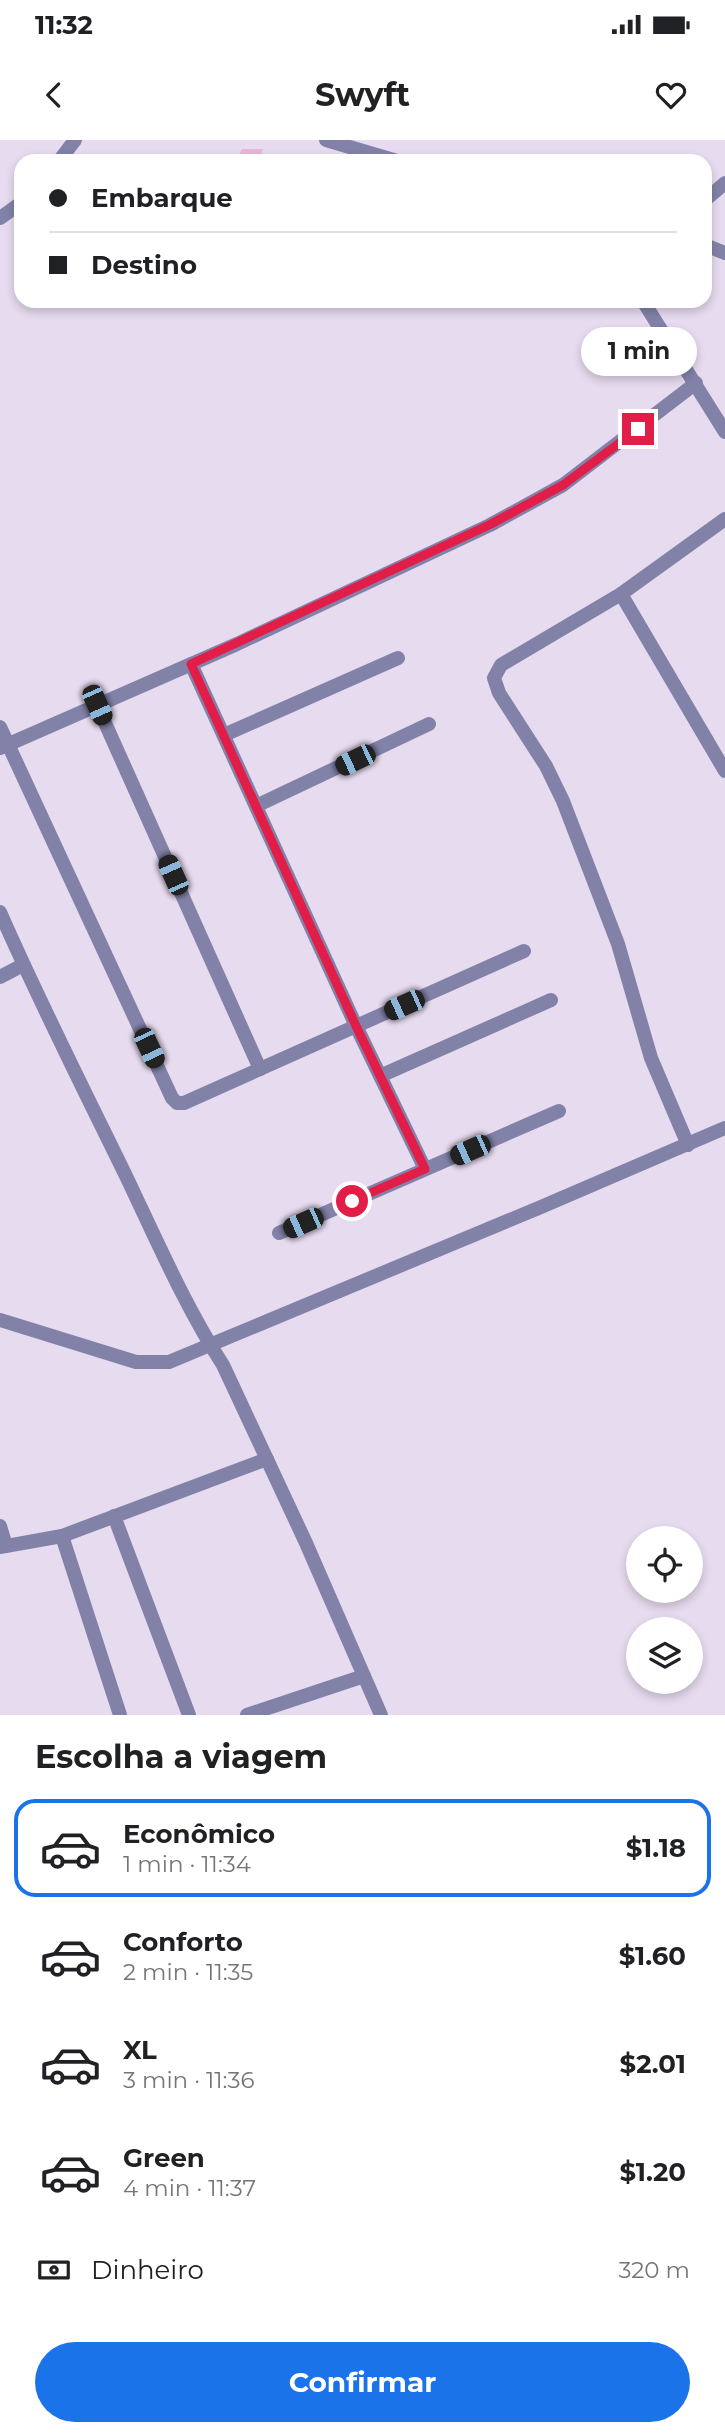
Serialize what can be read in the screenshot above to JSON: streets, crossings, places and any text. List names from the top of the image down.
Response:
{
  "page": {
    "status": "11:32",
    "header": "Swyft",
    "banner": ["Embarque", "Destino"],
    "bubble": "1 min",
    "heading": "Escolha a viagem",
    "list": [
      {
        "name": "Econômico",
        "note": "1 min · 11:34",
        "value": "$1.18"
      },
      {
        "name": "Conforto",
        "note": "2 min · 11:35",
        "value": "$1.60"
      },
      {
        "name": "XL",
        "note": "3 min · 11:36",
        "value": "$2.01"
      },
      {
        "name": "Green",
        "note": "4 min · 11:37",
        "value": "$1.20"
      }
    ],
    "pay": ["Dinheiro", "320 m"],
    "buttons": "Confirmar"
  }
}
